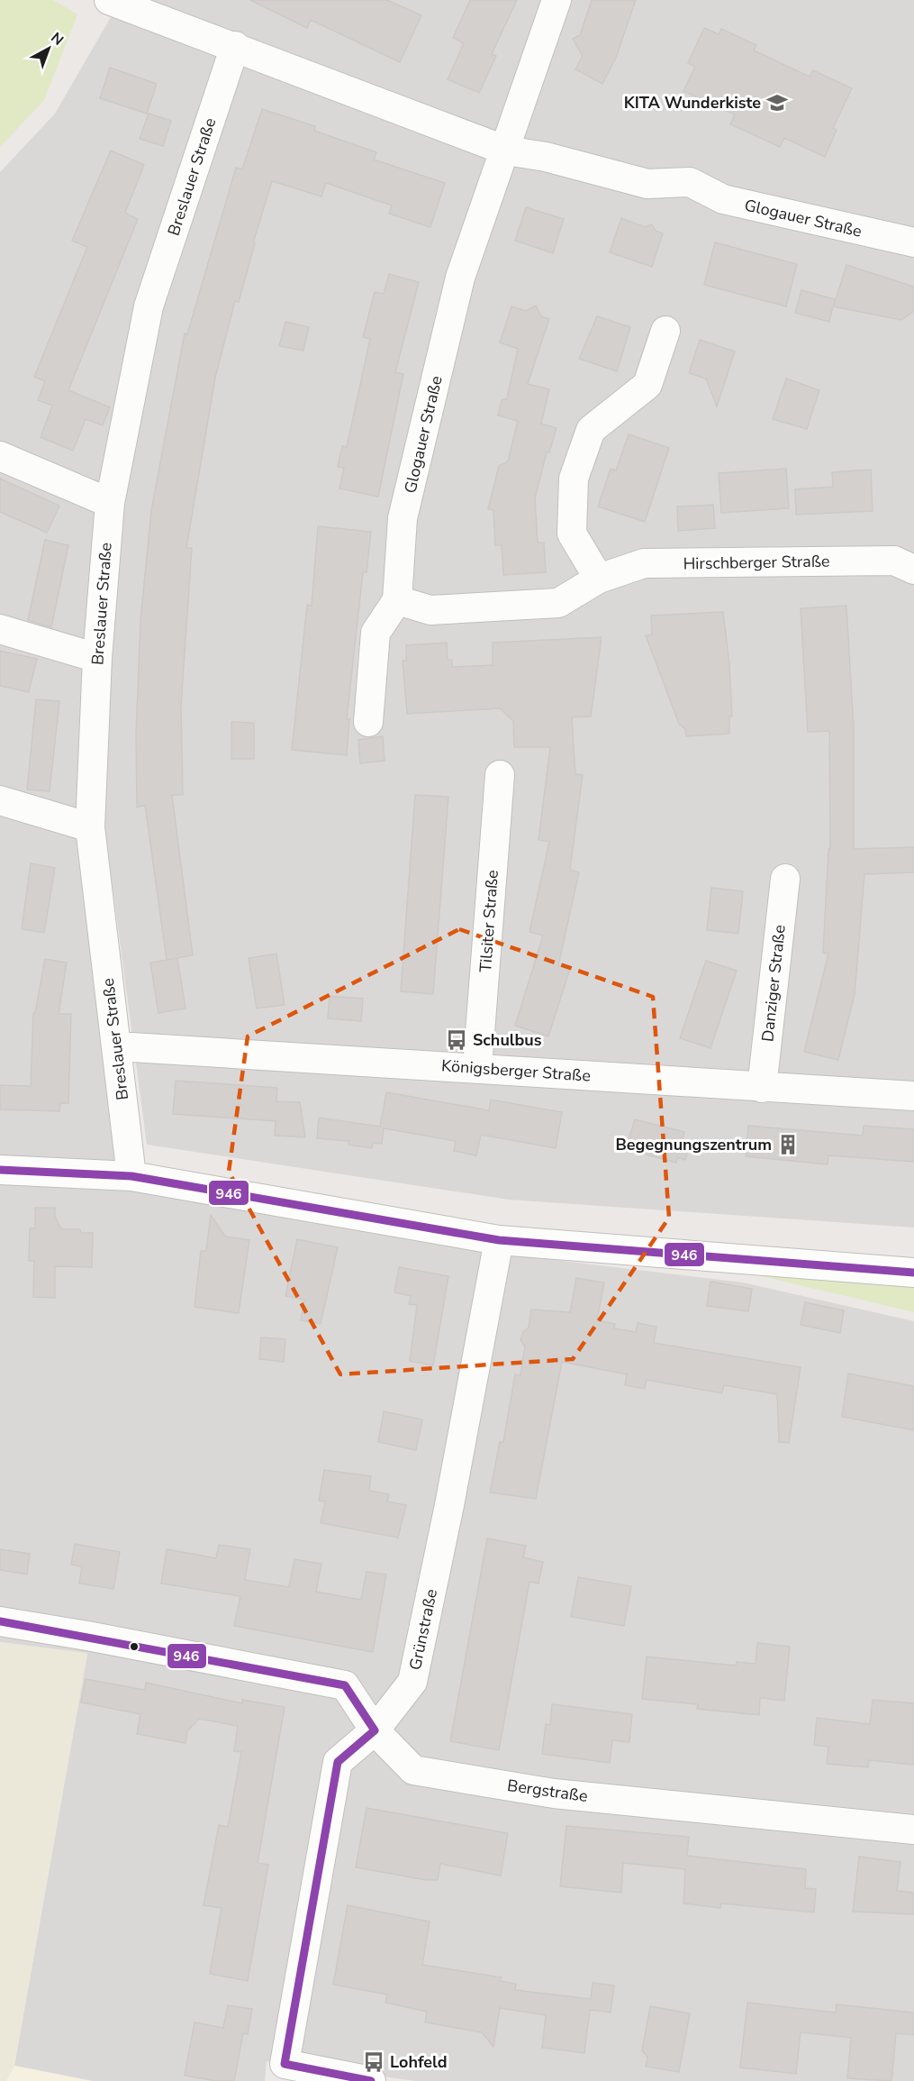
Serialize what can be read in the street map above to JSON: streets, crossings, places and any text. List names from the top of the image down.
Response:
{
  "streets": {
    "street": [
      "Breslauer Straße",
      "Glogauer Straße",
      "Hirschberger Straße",
      "Tilsiter Straße",
      "Danziger Straße",
      "Königsberger Straße",
      "Grünstraße",
      "Bergstraße"
    ]
  },
  "crossings": [
    ["Breslauer Straße", "Königsberger Straße"],
    ["Glogauer Straße", "Hirschberger Straße"],
    ["Tilsiter Straße", "Königsberger Straße"],
    ["Danziger Straße", "Königsberger Straße"],
    ["Grünstraße", "Bergstraße"]
  ],
  "places": {
    "school or university": ["KITA Wunderkiste"],
    "bus stop": ["Schulbus", "Lohfeld"],
    "building": ["Begegnungszentrum"]
  },
  "lines": ["transit line 946"],
  "north": "top right"
}
